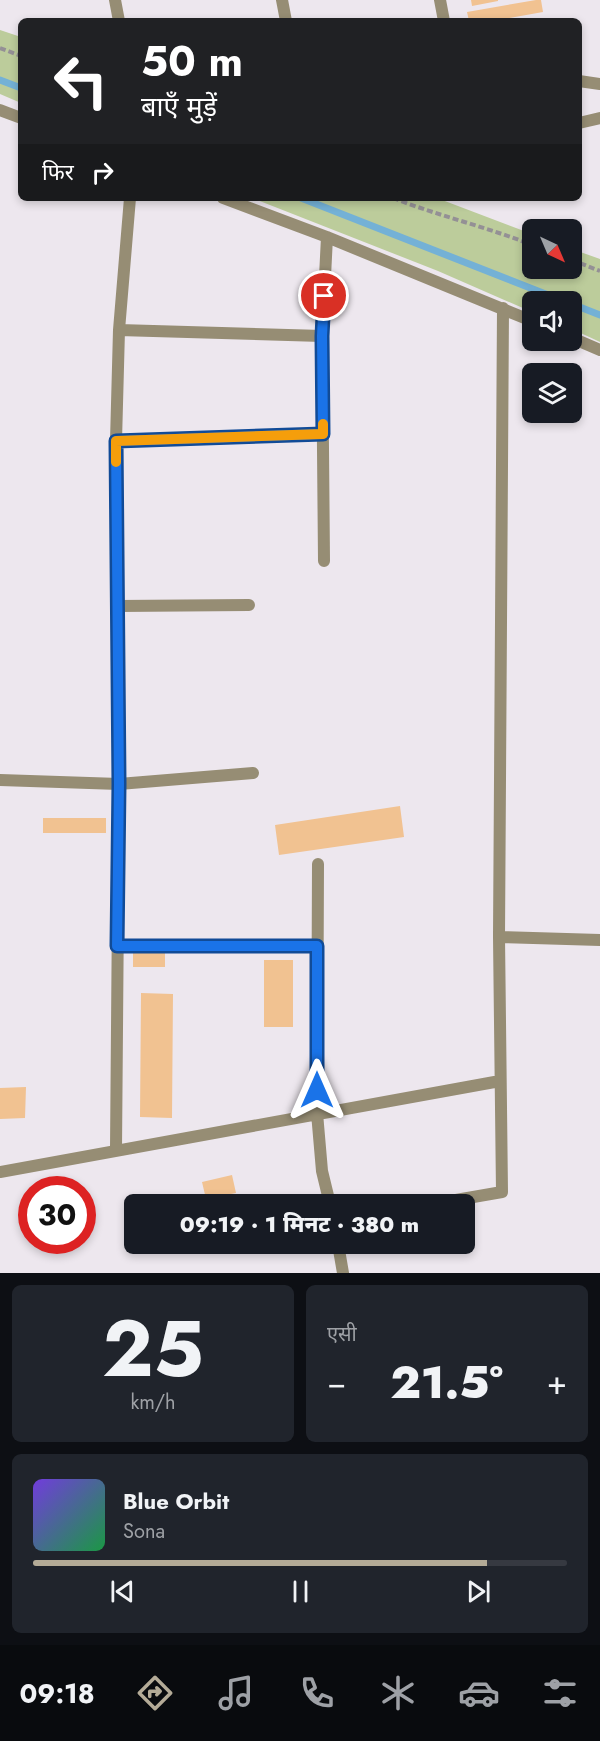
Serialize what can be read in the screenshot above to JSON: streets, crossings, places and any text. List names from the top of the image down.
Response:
{
  "north": "bottom right",
  "page": {
    "turn": ["50 m", "बाएँ मुड़ें"],
    "then": "फिर",
    "limit": "30",
    "trip": "09:19 · 1 मिनट · 380 m",
    "tile": [
      ["25", "km/h"],
      "एसी"
    ],
    "heat": ["−", "21.5°", "+"],
    "song": ["Blue Orbit", "Sona"],
    "tabs": "09:18"
  }
}
